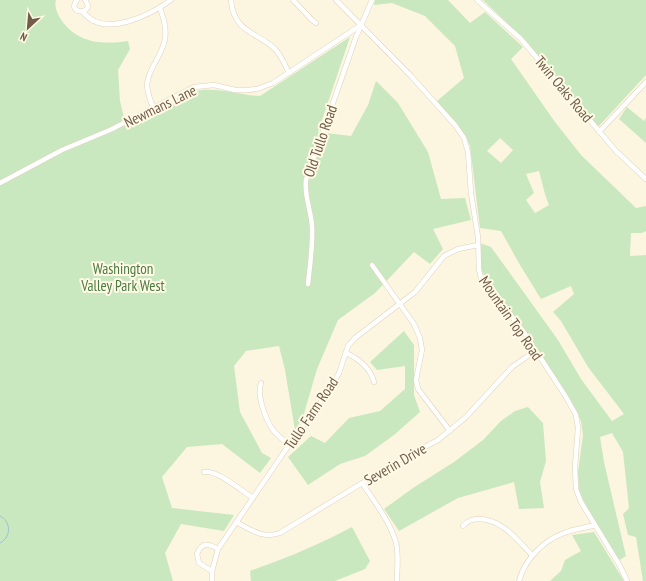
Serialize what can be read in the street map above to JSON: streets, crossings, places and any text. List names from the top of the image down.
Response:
{
  "streets": {
    "street": [
      "Twin Oaks Road",
      "Newmans Lane",
      "Old Tullo Road",
      "Mountain Top Road",
      "Tullo Farm Road",
      "Severin Drive"
    ]
  },
  "crossings": [
    ["Newmans Lane", "Old Tullo Road"],
    ["Newmans Lane", "Mountain Top Road"],
    ["Old Tullo Road", "Mountain Top Road"],
    ["Mountain Top Road", "Tullo Farm Road"],
    ["Mountain Top Road", "Severin Drive"],
    ["Tullo Farm Road", "Severin Drive"]
  ],
  "parks": ["Washington Valley Park West"],
  "north": "bottom left"
}
